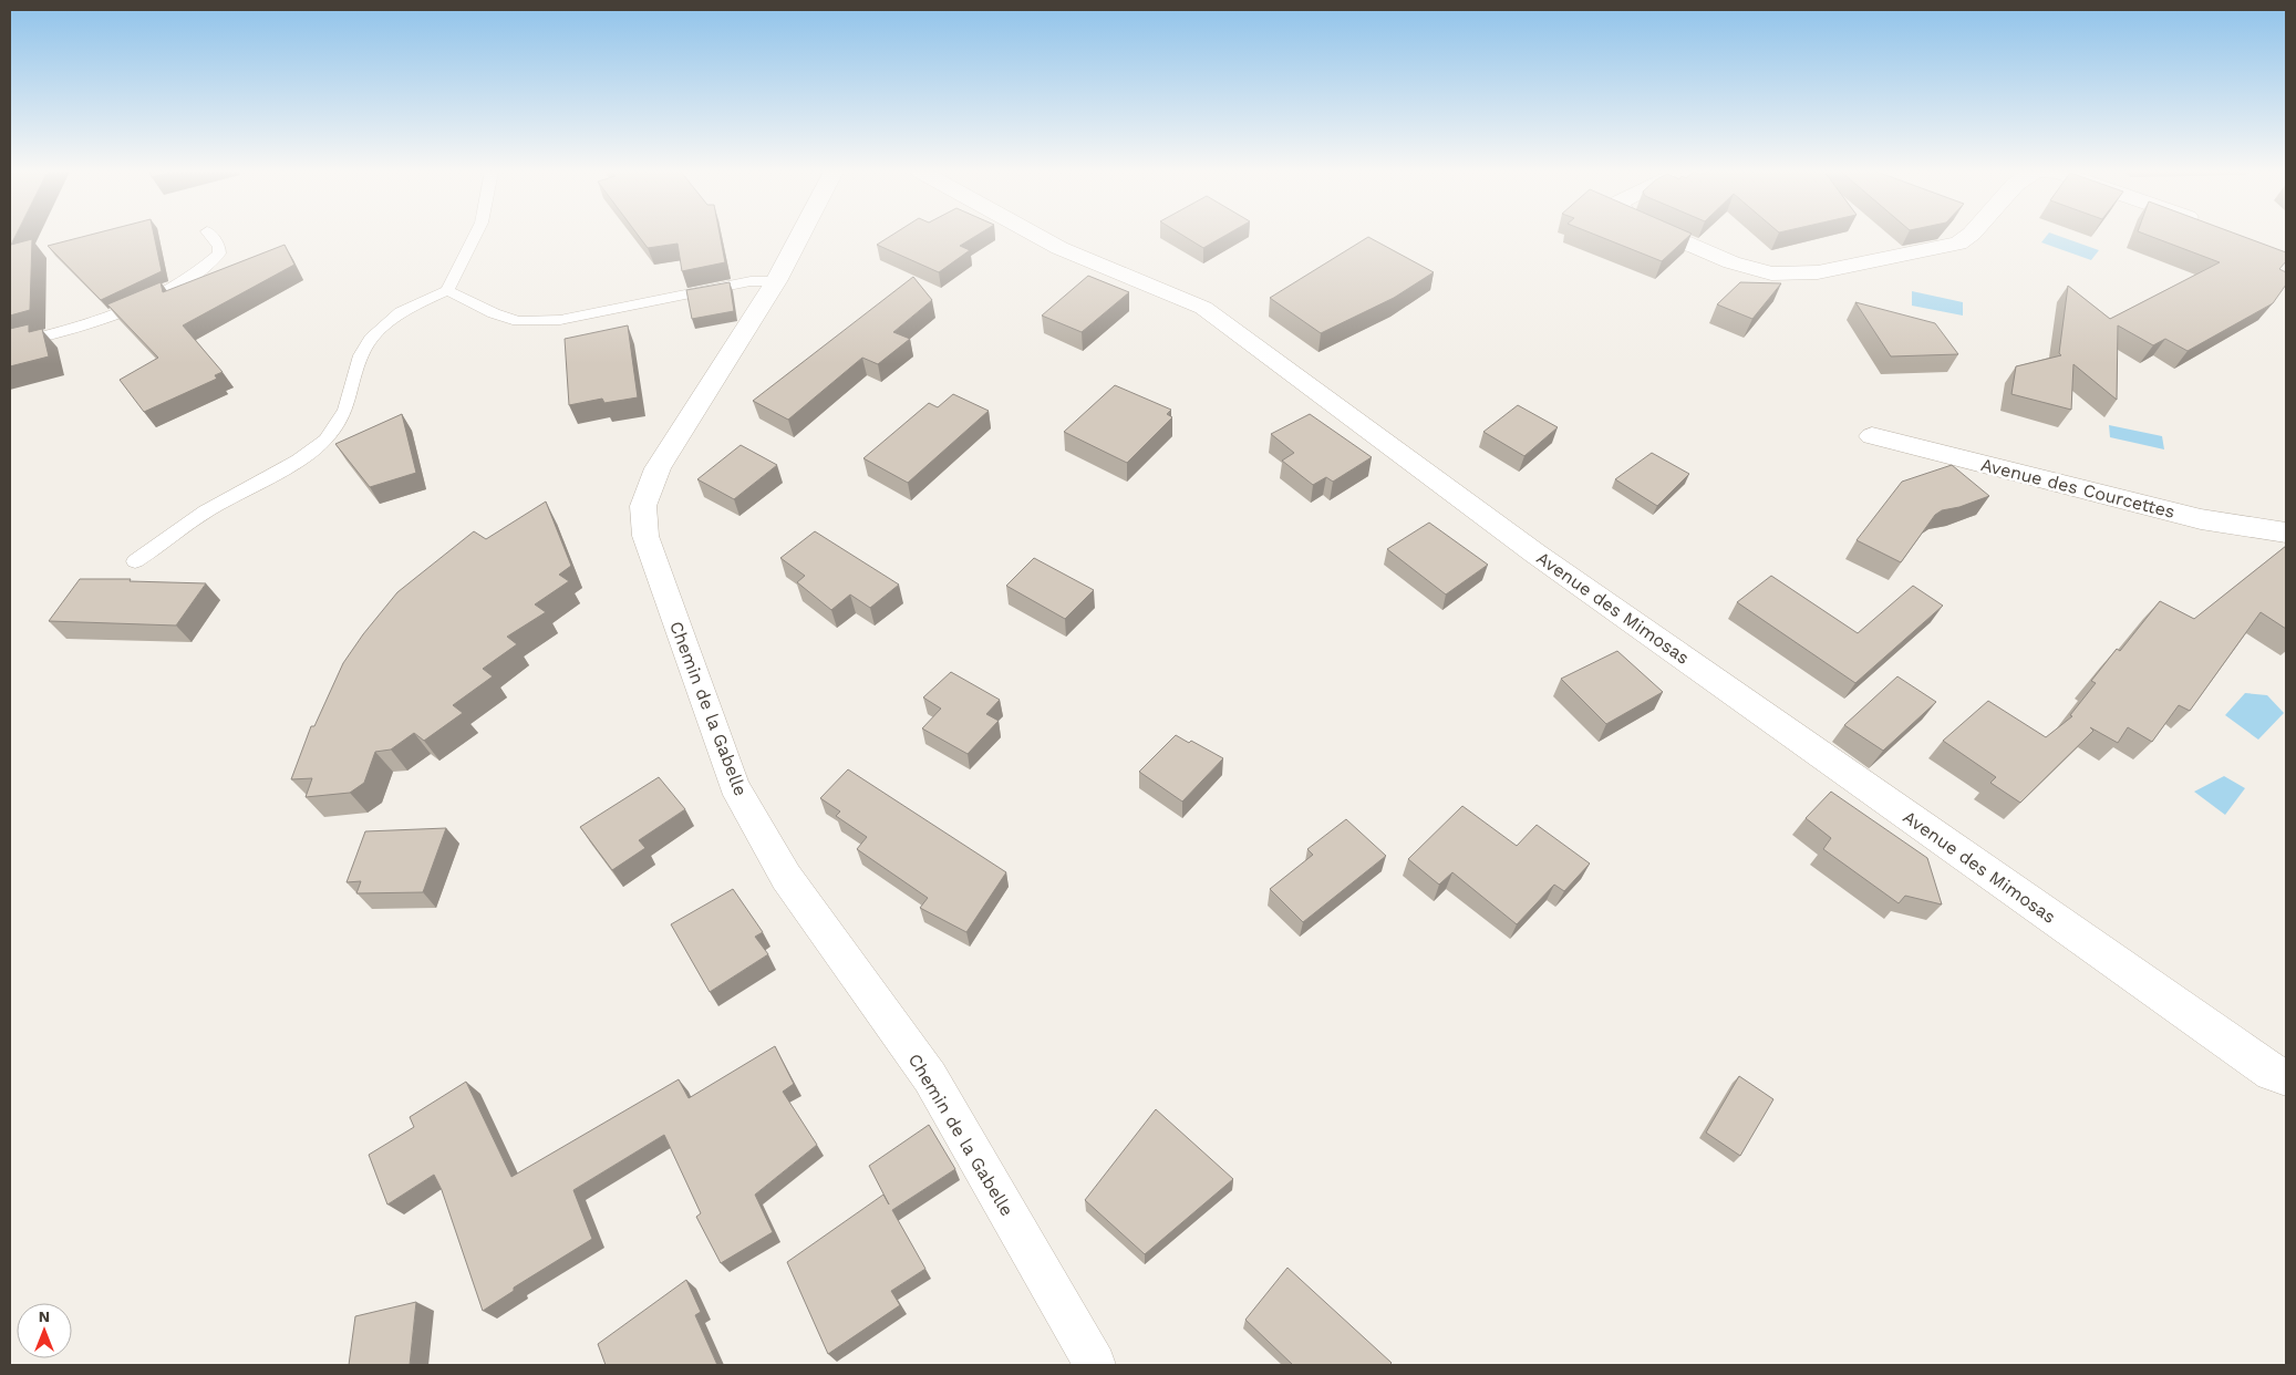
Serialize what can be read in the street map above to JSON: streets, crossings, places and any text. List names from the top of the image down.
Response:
{
  "streets": {
    "street": ["Avenue des Courcettes", "Avenue des Mimosas", "Chemin de la Gabelle"]
  },
  "north": "top"
}
